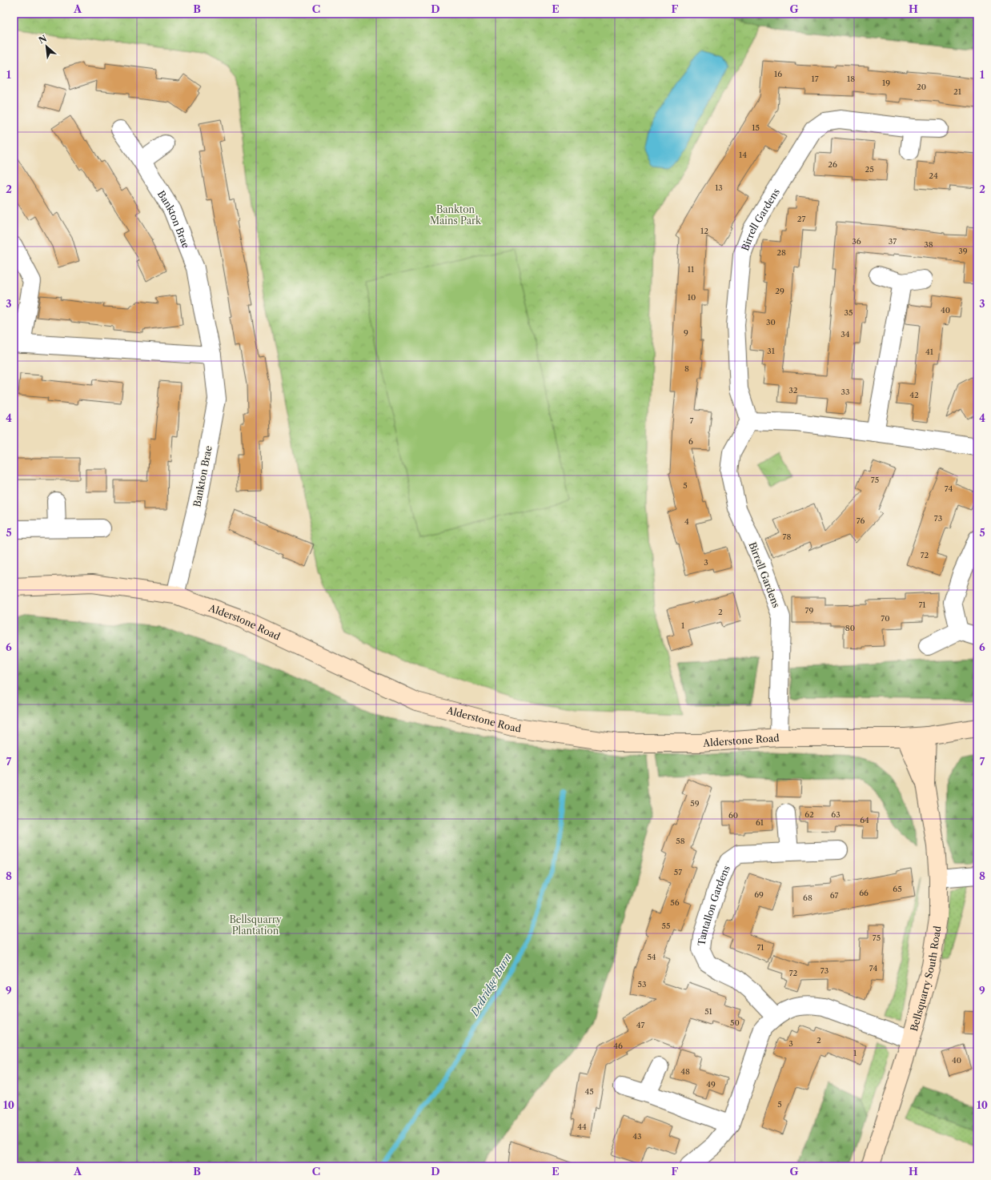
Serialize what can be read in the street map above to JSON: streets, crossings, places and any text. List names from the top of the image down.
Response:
{
  "streets": {
    "street": [
      "Bankton Brae",
      "Birrell Gardens",
      "Alderstone Road",
      "Tantallon Gardens",
      "Bellsquarry South Road"
    ]
  },
  "crossings": [
    ["Bankton Brae", "Alderstone Road"],
    ["Birrell Gardens", "Alderstone Road"],
    ["Alderstone Road", "Bellsquarry South Road"]
  ],
  "water": ["Dedridge Burn"],
  "parks": ["Bankton Mains Park", "Bellsquarry Plantation"],
  "house_numbers": [
    "16",
    "17",
    "18",
    "19",
    "20",
    "21",
    "15",
    "14",
    "26",
    "25",
    "24",
    "13",
    "27",
    "12",
    "36",
    "37",
    "38",
    "39",
    "28",
    "11",
    "29",
    "10",
    "40",
    "35",
    "30",
    "9",
    "34",
    "31",
    "41",
    "8",
    "32",
    "33",
    "42",
    "7",
    "6",
    "75",
    "5",
    "74",
    "73",
    "76",
    "4",
    "78",
    "72",
    "3",
    "71",
    "79",
    "2",
    "70",
    "1",
    "80",
    "59",
    "62",
    "63",
    "60",
    "64",
    "61",
    "58",
    "57",
    "65",
    "66",
    "69",
    "67",
    "68",
    "56",
    "55",
    "75",
    "71",
    "54",
    "74",
    "73",
    "72",
    "53",
    "51",
    "50",
    "47",
    "2",
    "3",
    "46",
    "1",
    "40",
    "48",
    "49",
    "45",
    "5",
    "44",
    "43"
  ],
  "north": "top left",
  "grid": {
    "columns": [
      "A",
      "B",
      "C",
      "D",
      "E",
      "F",
      "G",
      "H"
    ],
    "rows": [
      "1",
      "2",
      "3",
      "4",
      "5",
      "6",
      "7",
      "8",
      "9",
      "10"
    ]
  }
}
